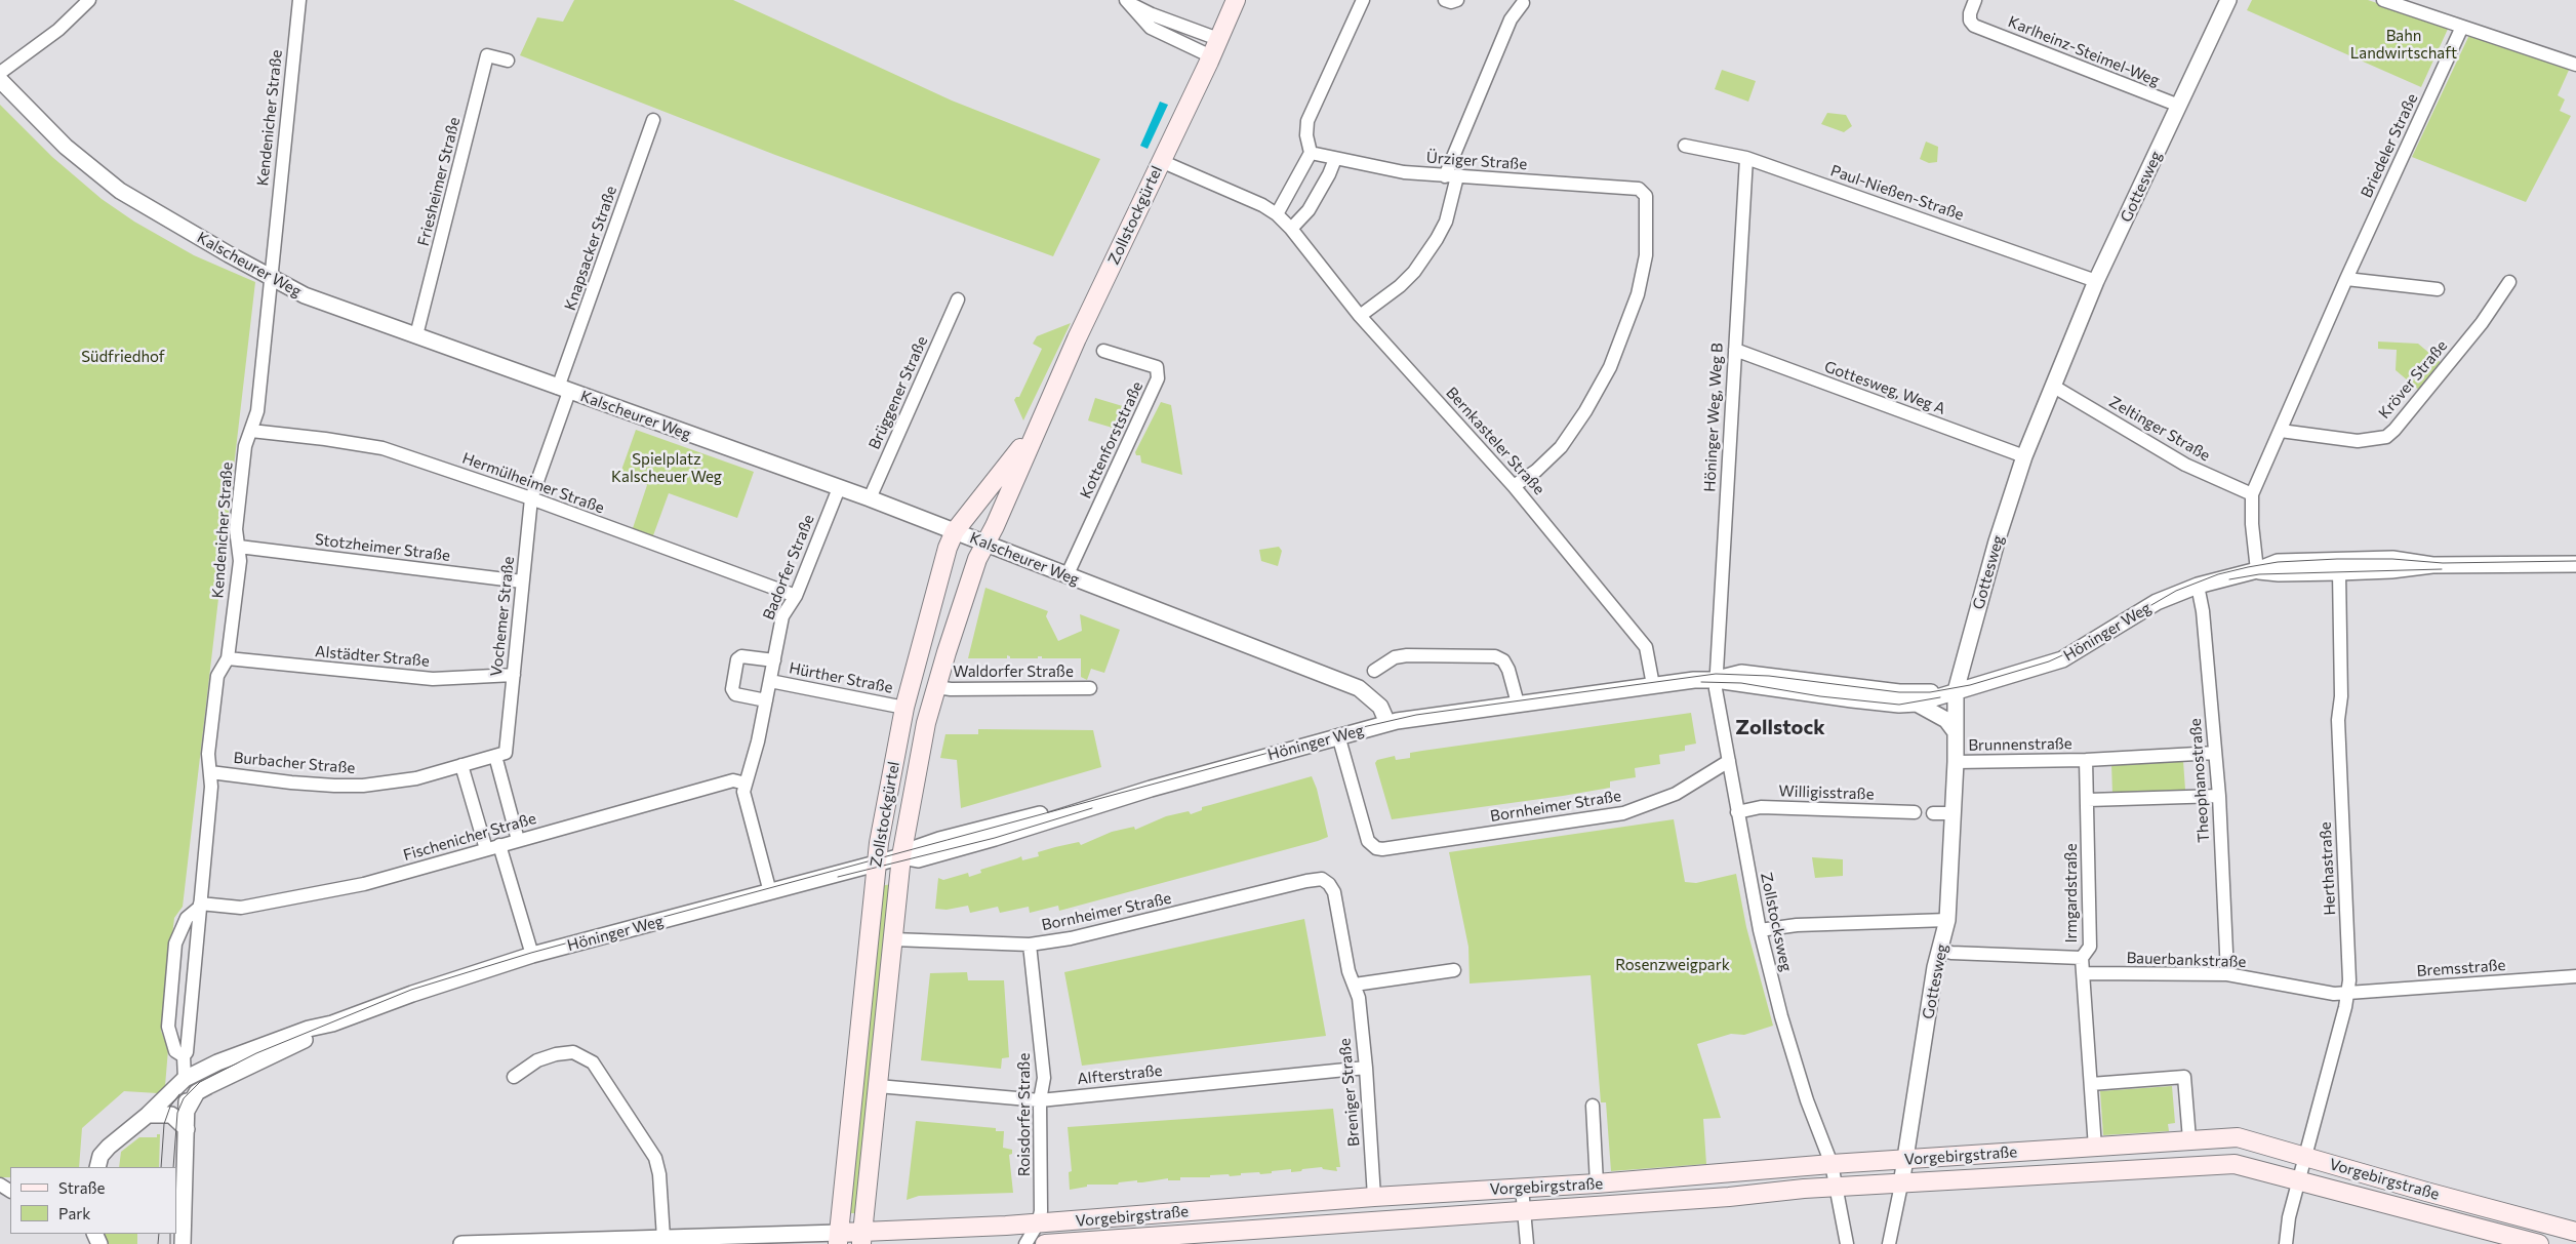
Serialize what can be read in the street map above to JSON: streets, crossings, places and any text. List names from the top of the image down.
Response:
{
  "streets": {
    "main road": ["Zollstockgürtel", "Vorgebirgstraße"],
    "street": [
      "Karlheinz-Steimel-Weg",
      "Kendenicher Straße",
      "Briedeler Straße",
      "Ürziger Straße",
      "Friesheimer Straße",
      "Gottesweg",
      "Paul-Nießen-Straße",
      "Knapsacker Straße",
      "Kalscheurer Weg",
      "Kröver Straße",
      "Gottesweg, Weg A",
      "Brüggener Straße",
      "Höninger Weg, Weg B",
      "Zeltinger Straße",
      "Kottenforststraße",
      "Bernkasteler Straße",
      "Hermülheimer Straße",
      "Stotzheimer Straße",
      "Badorfer Straße",
      "Vochemer Straße",
      "Höninger Weg",
      "Alstädter Straße",
      "Waldorfer Straße",
      "Hürther Straße",
      "Brunnenstraße",
      "Burbacher Straße",
      "Theophanostraße",
      "Willigisstraße",
      "Bornheimer Straße",
      "Fischenicher Straße",
      "Herthastraße",
      "Irmgardstraße",
      "Zollstocksweg",
      "Bauerbankstraße",
      "Bremsstraße",
      "Alfterstraße",
      "Breniger Straße",
      "Roisdorfer Straße"
    ]
  },
  "crossings": [
    ["Karlheinz-Steimel-Weg", "Gottesweg"],
    ["Kendenicher Straße", "Kalscheurer Weg"],
    ["Kendenicher Straße", "Hermülheimer Straße"],
    ["Kendenicher Straße", "Stotzheimer Straße"],
    ["Kendenicher Straße", "Höninger Weg"],
    ["Kendenicher Straße", "Alstädter Straße"],
    ["Kendenicher Straße", "Burbacher Straße"],
    ["Kendenicher Straße", "Fischenicher Straße"],
    ["Briedeler Straße", "Kröver Straße"],
    ["Briedeler Straße", "Zeltinger Straße"],
    ["Ürziger Straße", "Bernkasteler Straße"],
    ["Friesheimer Straße", "Kalscheurer Weg"],
    ["Gottesweg", "Paul-Nießen-Straße"],
    ["Gottesweg", "Gottesweg, Weg A"],
    ["Gottesweg", "Zeltinger Straße"],
    ["Gottesweg", "Höninger Weg"],
    ["Gottesweg", "Brunnenstraße"],
    ["Gottesweg", "Vorgebirgstraße"],
    ["Paul-Nießen-Straße", "Höninger Weg, Weg B"],
    ["Zollstockgürtel", "Kalscheurer Weg"],
    ["Zollstockgürtel", "Bernkasteler Straße"],
    ["Zollstockgürtel", "Höninger Weg"],
    ["Zollstockgürtel", "Waldorfer Straße"],
    ["Zollstockgürtel", "Hürther Straße"],
    ["Zollstockgürtel", "Bornheimer Straße"],
    ["Zollstockgürtel", "Alfterstraße"],
    ["Zollstockgürtel", "Vorgebirgstraße"],
    ["Knapsacker Straße", "Kalscheurer Weg"],
    ["Knapsacker Straße", "Vochemer Straße"],
    ["Kalscheurer Weg", "Brüggener Straße"],
    ["Kalscheurer Weg", "Kottenforststraße"],
    ["Kalscheurer Weg", "Badorfer Straße"],
    ["Kalscheurer Weg", "Vochemer Straße"],
    ["Kalscheurer Weg", "Höninger Weg"],
    ["Gottesweg, Weg A", "Höninger Weg, Weg B"],
    ["Höninger Weg, Weg B", "Höninger Weg"],
    ["Höninger Weg, Weg B", "Zollstocksweg"],
    ["Bernkasteler Straße", "Höninger Weg"],
    ["Hermülheimer Straße", "Badorfer Straße"],
    ["Hermülheimer Straße", "Vochemer Straße"],
    ["Stotzheimer Straße", "Vochemer Straße"],
    ["Badorfer Straße", "Höninger Weg"],
    ["Badorfer Straße", "Hürther Straße"],
    ["Badorfer Straße", "Fischenicher Straße"],
    ["Vochemer Straße", "Alstädter Straße"],
    ["Vochemer Straße", "Burbacher Straße"],
    ["Höninger Weg", "Theophanostraße"],
    ["Höninger Weg", "Bornheimer Straße"],
    ["Höninger Weg", "Herthastraße"],
    ["Höninger Weg", "Zollstocksweg"],
    ["Brunnenstraße", "Theophanostraße"],
    ["Brunnenstraße", "Irmgardstraße"],
    ["Theophanostraße", "Bauerbankstraße"],
    ["Willigisstraße", "Zollstocksweg"],
    ["Bornheimer Straße", "Zollstocksweg"],
    ["Bornheimer Straße", "Breniger Straße"],
    ["Bornheimer Straße", "Roisdorfer Straße"],
    ["Herthastraße", "Bauerbankstraße"],
    ["Herthastraße", "Bremsstraße"],
    ["Herthastraße", "Vorgebirgstraße"],
    ["Irmgardstraße", "Bauerbankstraße"],
    ["Irmgardstraße", "Vorgebirgstraße"],
    ["Zollstocksweg", "Vorgebirgstraße"],
    ["Bauerbankstraße", "Bremsstraße"],
    ["Alfterstraße", "Breniger Straße"],
    ["Alfterstraße", "Roisdorfer Straße"],
    ["Breniger Straße", "Vorgebirgstraße"],
    ["Roisdorfer Straße", "Vorgebirgstraße"]
  ],
  "districts": ["Zollstock"],
  "parks": [
    "Bahn Landwirtschaft",
    "Südfriedhof",
    "Spielplatz Kalscheuer Weg",
    "Rosenzweigpark"
  ],
  "legend": ["Straße", "Park"]
}
